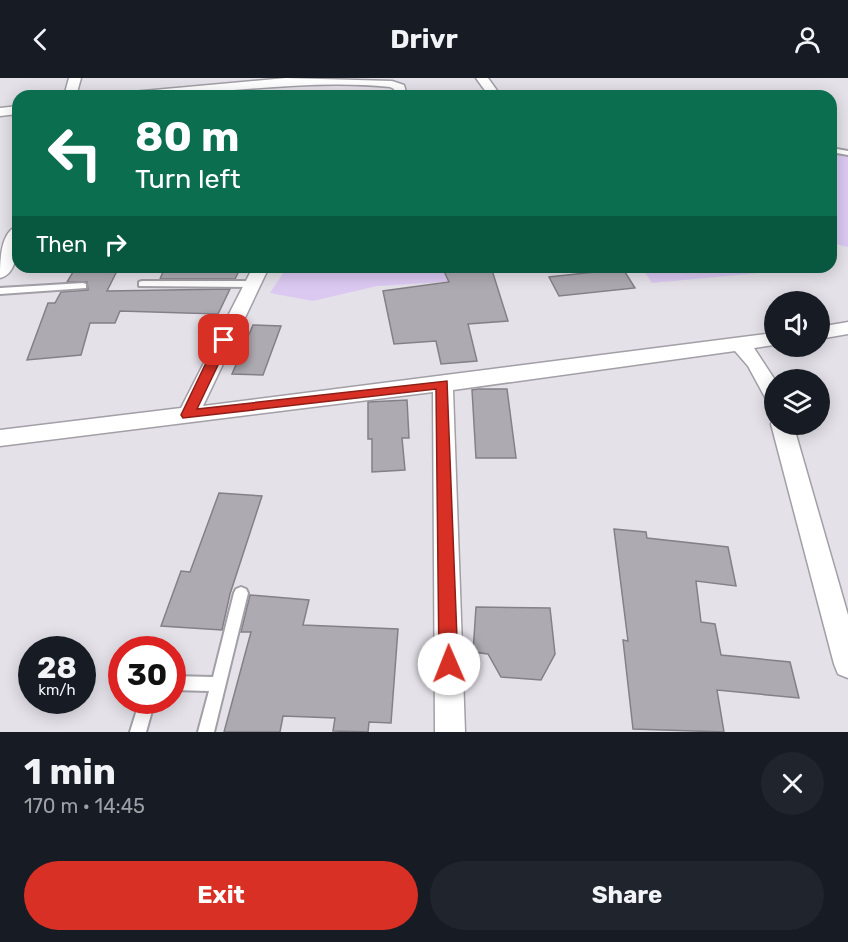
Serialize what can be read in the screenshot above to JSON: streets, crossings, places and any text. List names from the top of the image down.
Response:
{
  "page": {
    "header": "Drivr",
    "turn": ["80 m", "Turn left"],
    "then": "Then",
    "speed": "28 km/h",
    "limit": "30",
    "heading": ["1 min", "170 m · 14:45"],
    "buttons": ["Exit", "Share"]
  }
}
